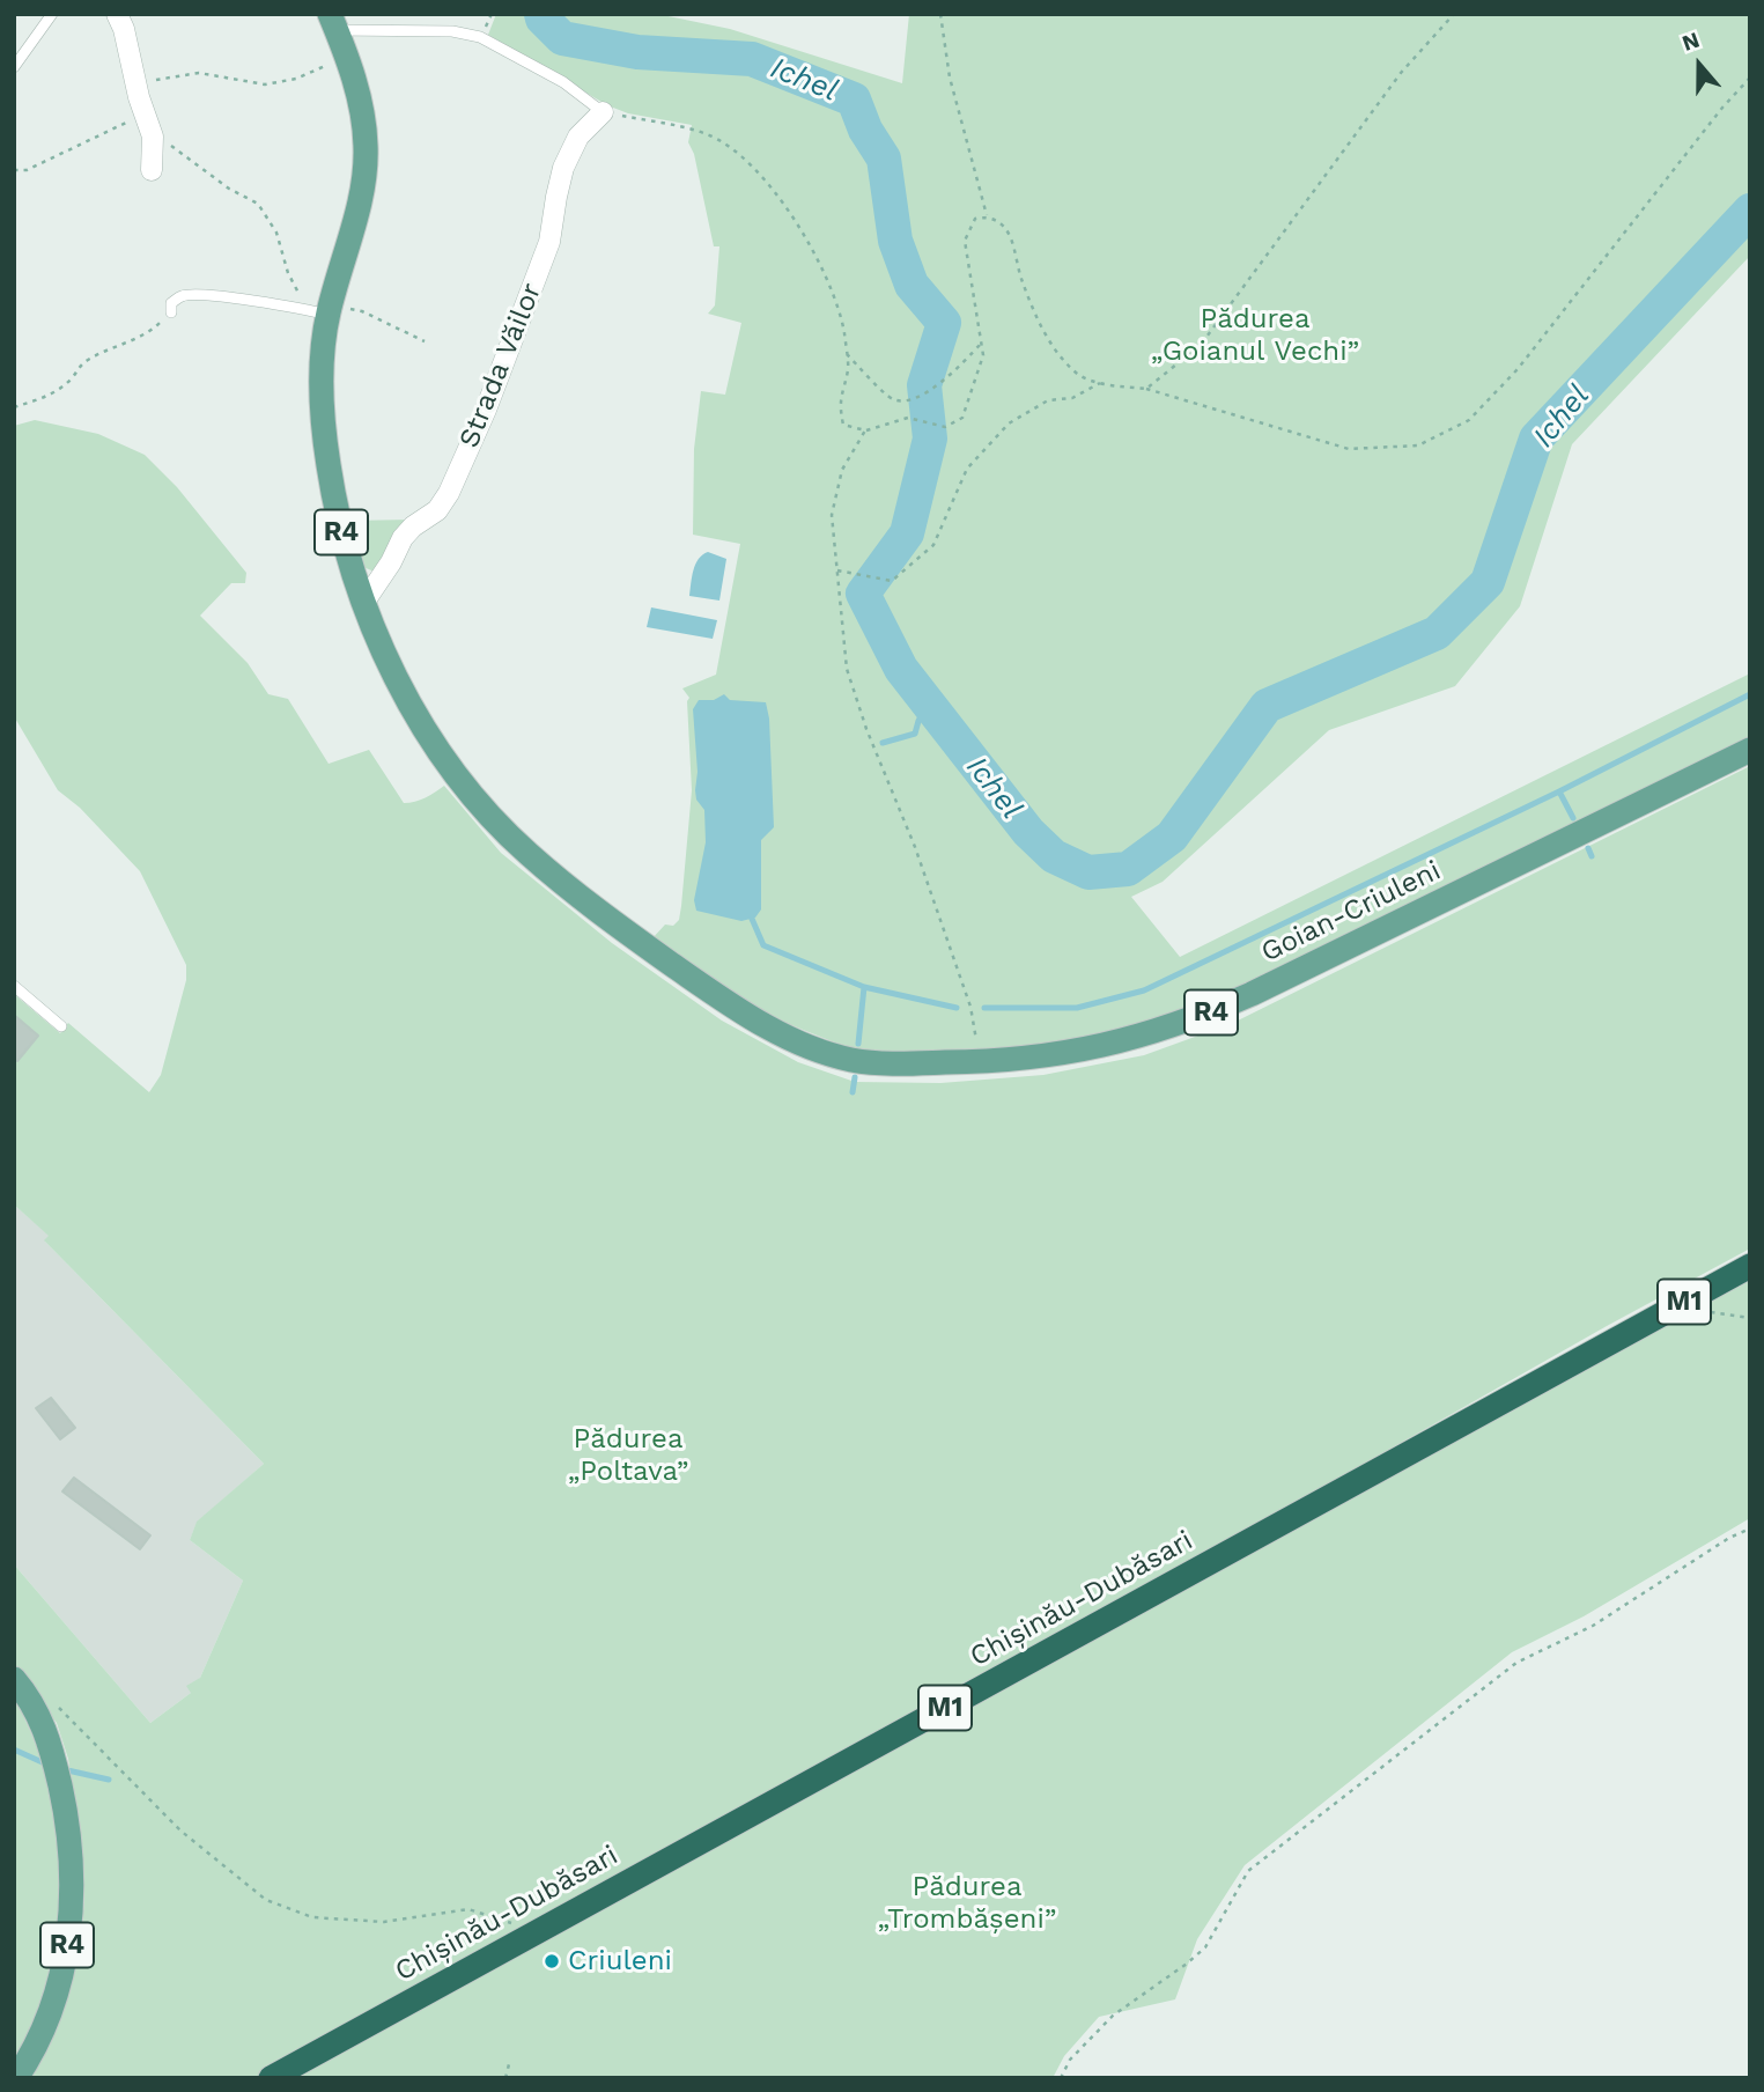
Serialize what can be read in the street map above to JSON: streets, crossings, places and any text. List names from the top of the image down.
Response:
{
  "streets": {
    "highway": ["M1", "Chișinău-Dubăsari"],
    "main road": ["R4", "Goian-Criuleni"],
    "street": ["Strada Văilor"]
  },
  "crossings": [
    ["Strada Văilor", "R4"],
    ["Strada Văilor", "Goian-Criuleni"],
    ["R4", "Goian-Criuleni"]
  ],
  "water": ["Ichel"],
  "parks": ["Pădurea „Goianul Vechi”", "Pădurea „Poltava”", "Pădurea „Trombășeni”"],
  "places": ["Criuleni"],
  "north": "top"
}
